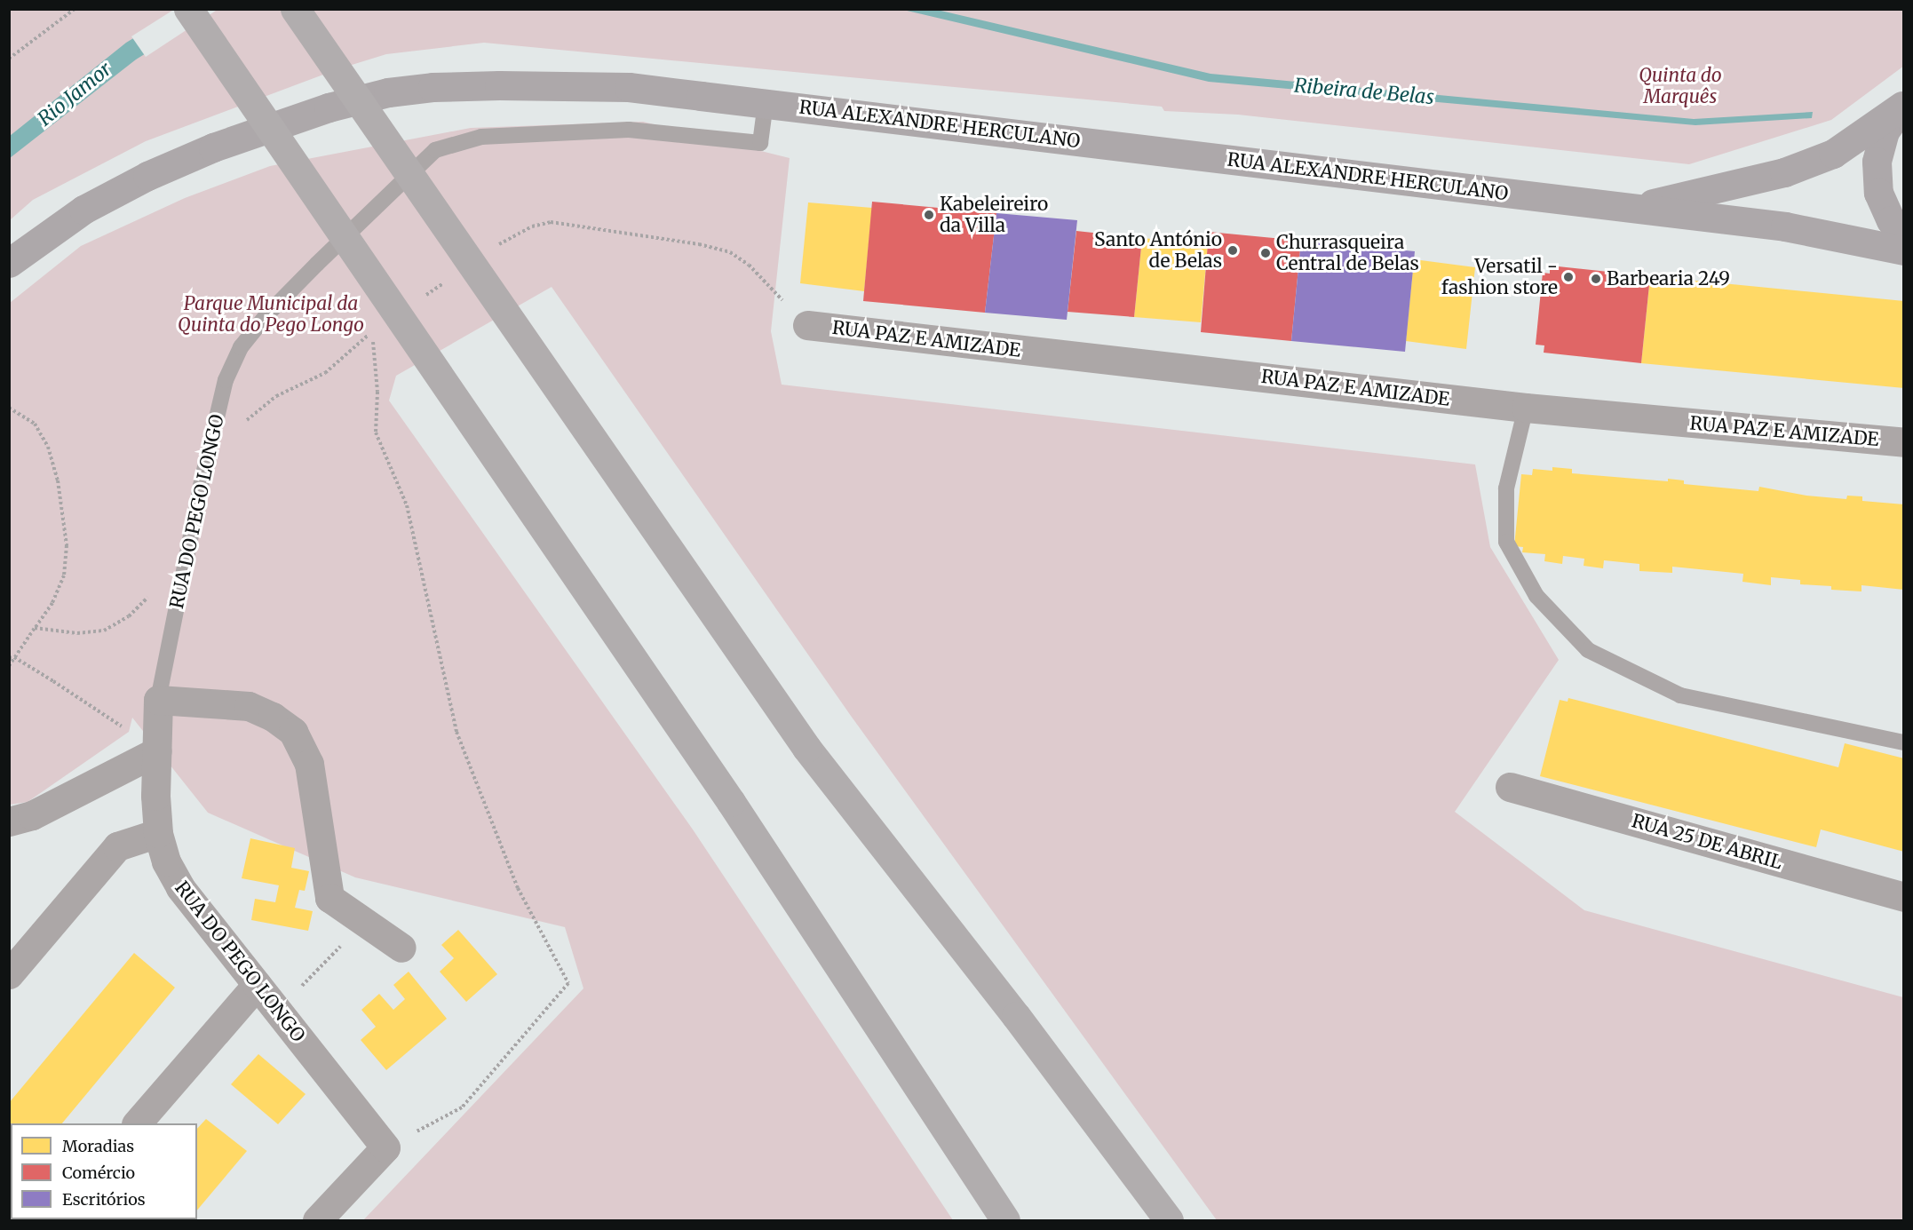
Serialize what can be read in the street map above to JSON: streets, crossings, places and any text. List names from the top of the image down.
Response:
{
  "streets": {
    "main road": ["RUA ALEXANDRE HERCULANO"],
    "street": ["RUA PAZ E AMIZADE", "RUA DO PEGO LONGO", "RUA 25 DE ABRIL"]
  },
  "crossings": [
    ["RUA ALEXANDRE HERCULANO", "RUA DO PEGO LONGO"]
  ],
  "water": ["Ribeira de Belas", "Rio Jamor"],
  "parks": ["Quinta do Marquês", "Parque Municipal da Quinta do Pego Longo"],
  "places": [
    "Kabeleireiro da Villa",
    "Santo António de Belas",
    "Churrasqueira Central de Belas",
    "Versatil - fashion store",
    "Barbearia 249"
  ],
  "legend": ["Moradias", "Comércio", "Escritórios"]
}
